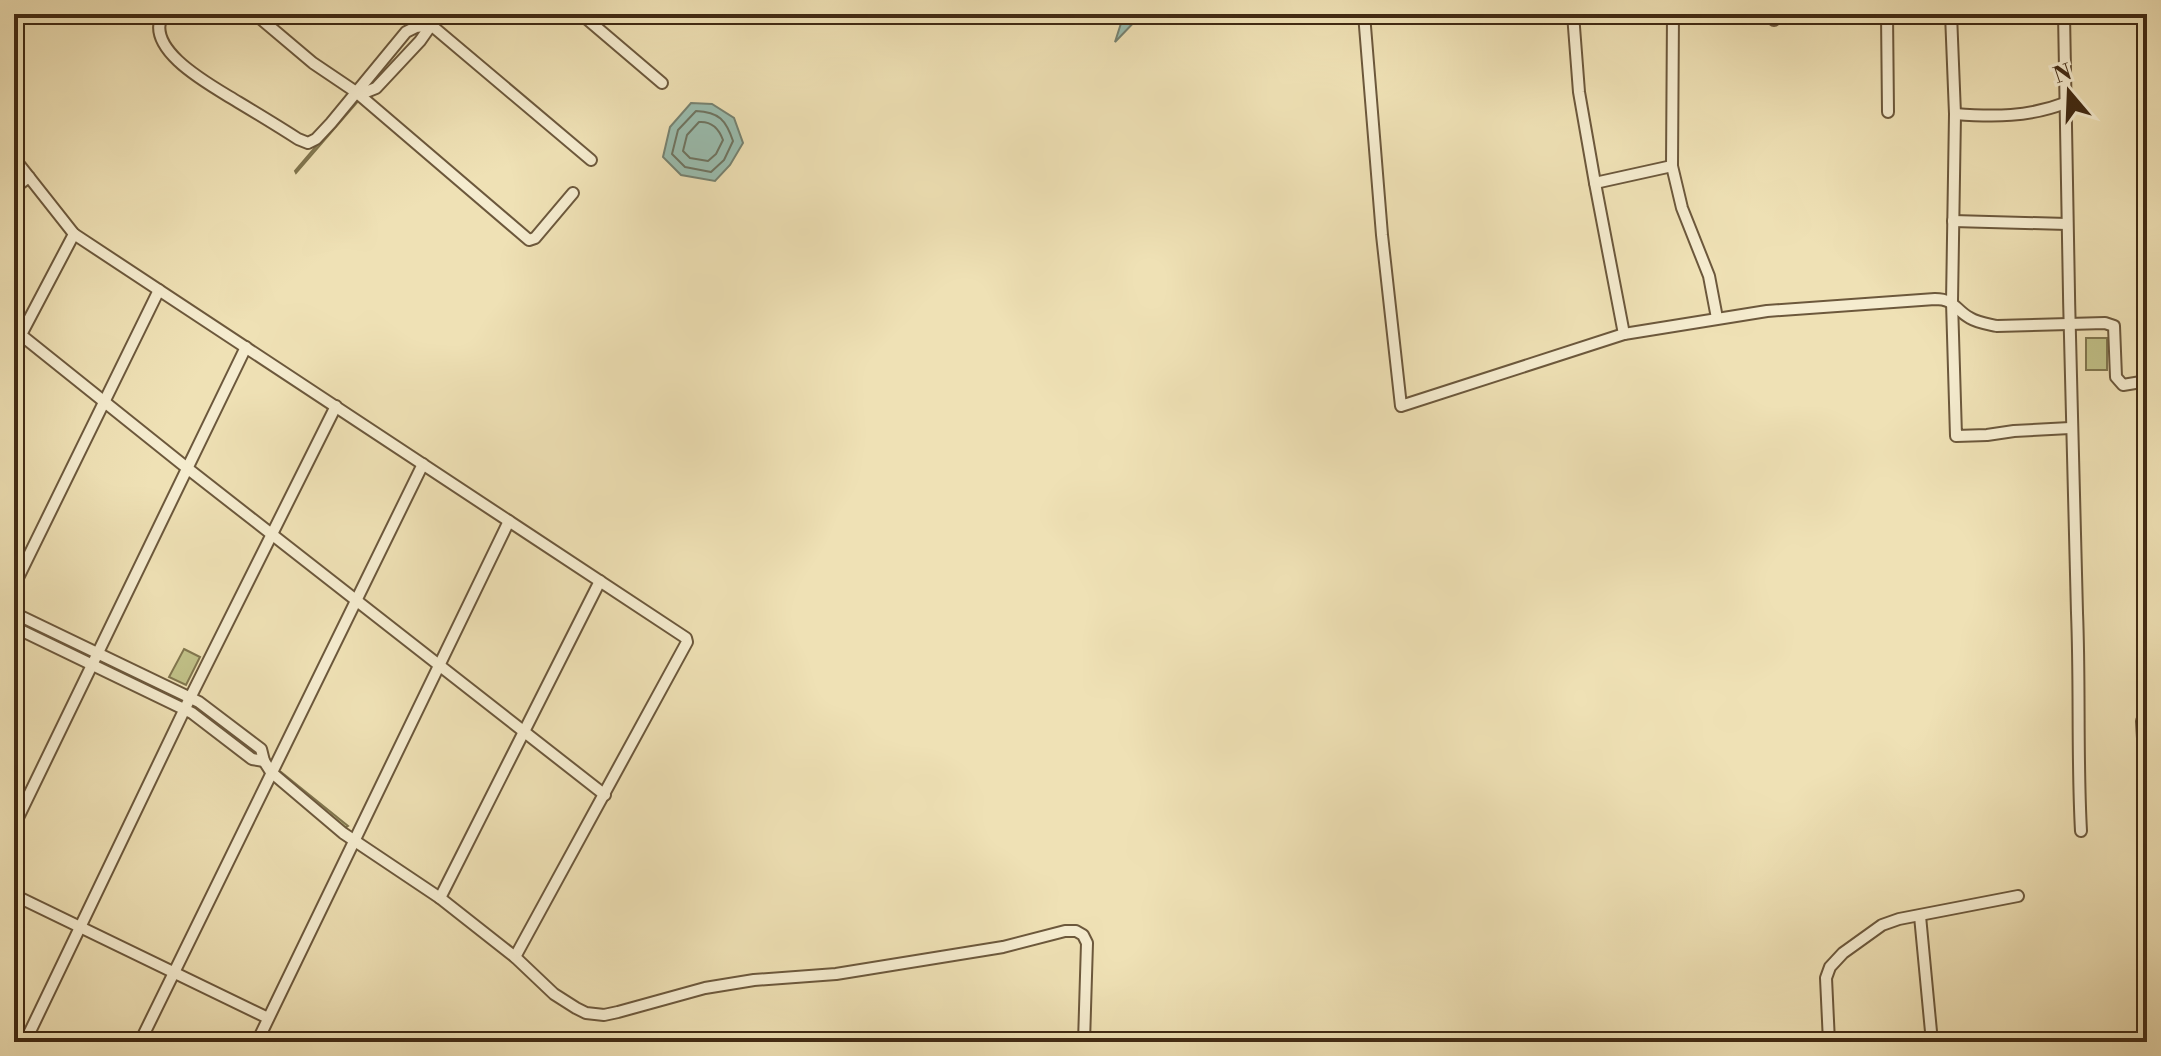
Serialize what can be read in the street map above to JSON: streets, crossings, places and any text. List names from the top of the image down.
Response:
{
  "north": "top"
}
